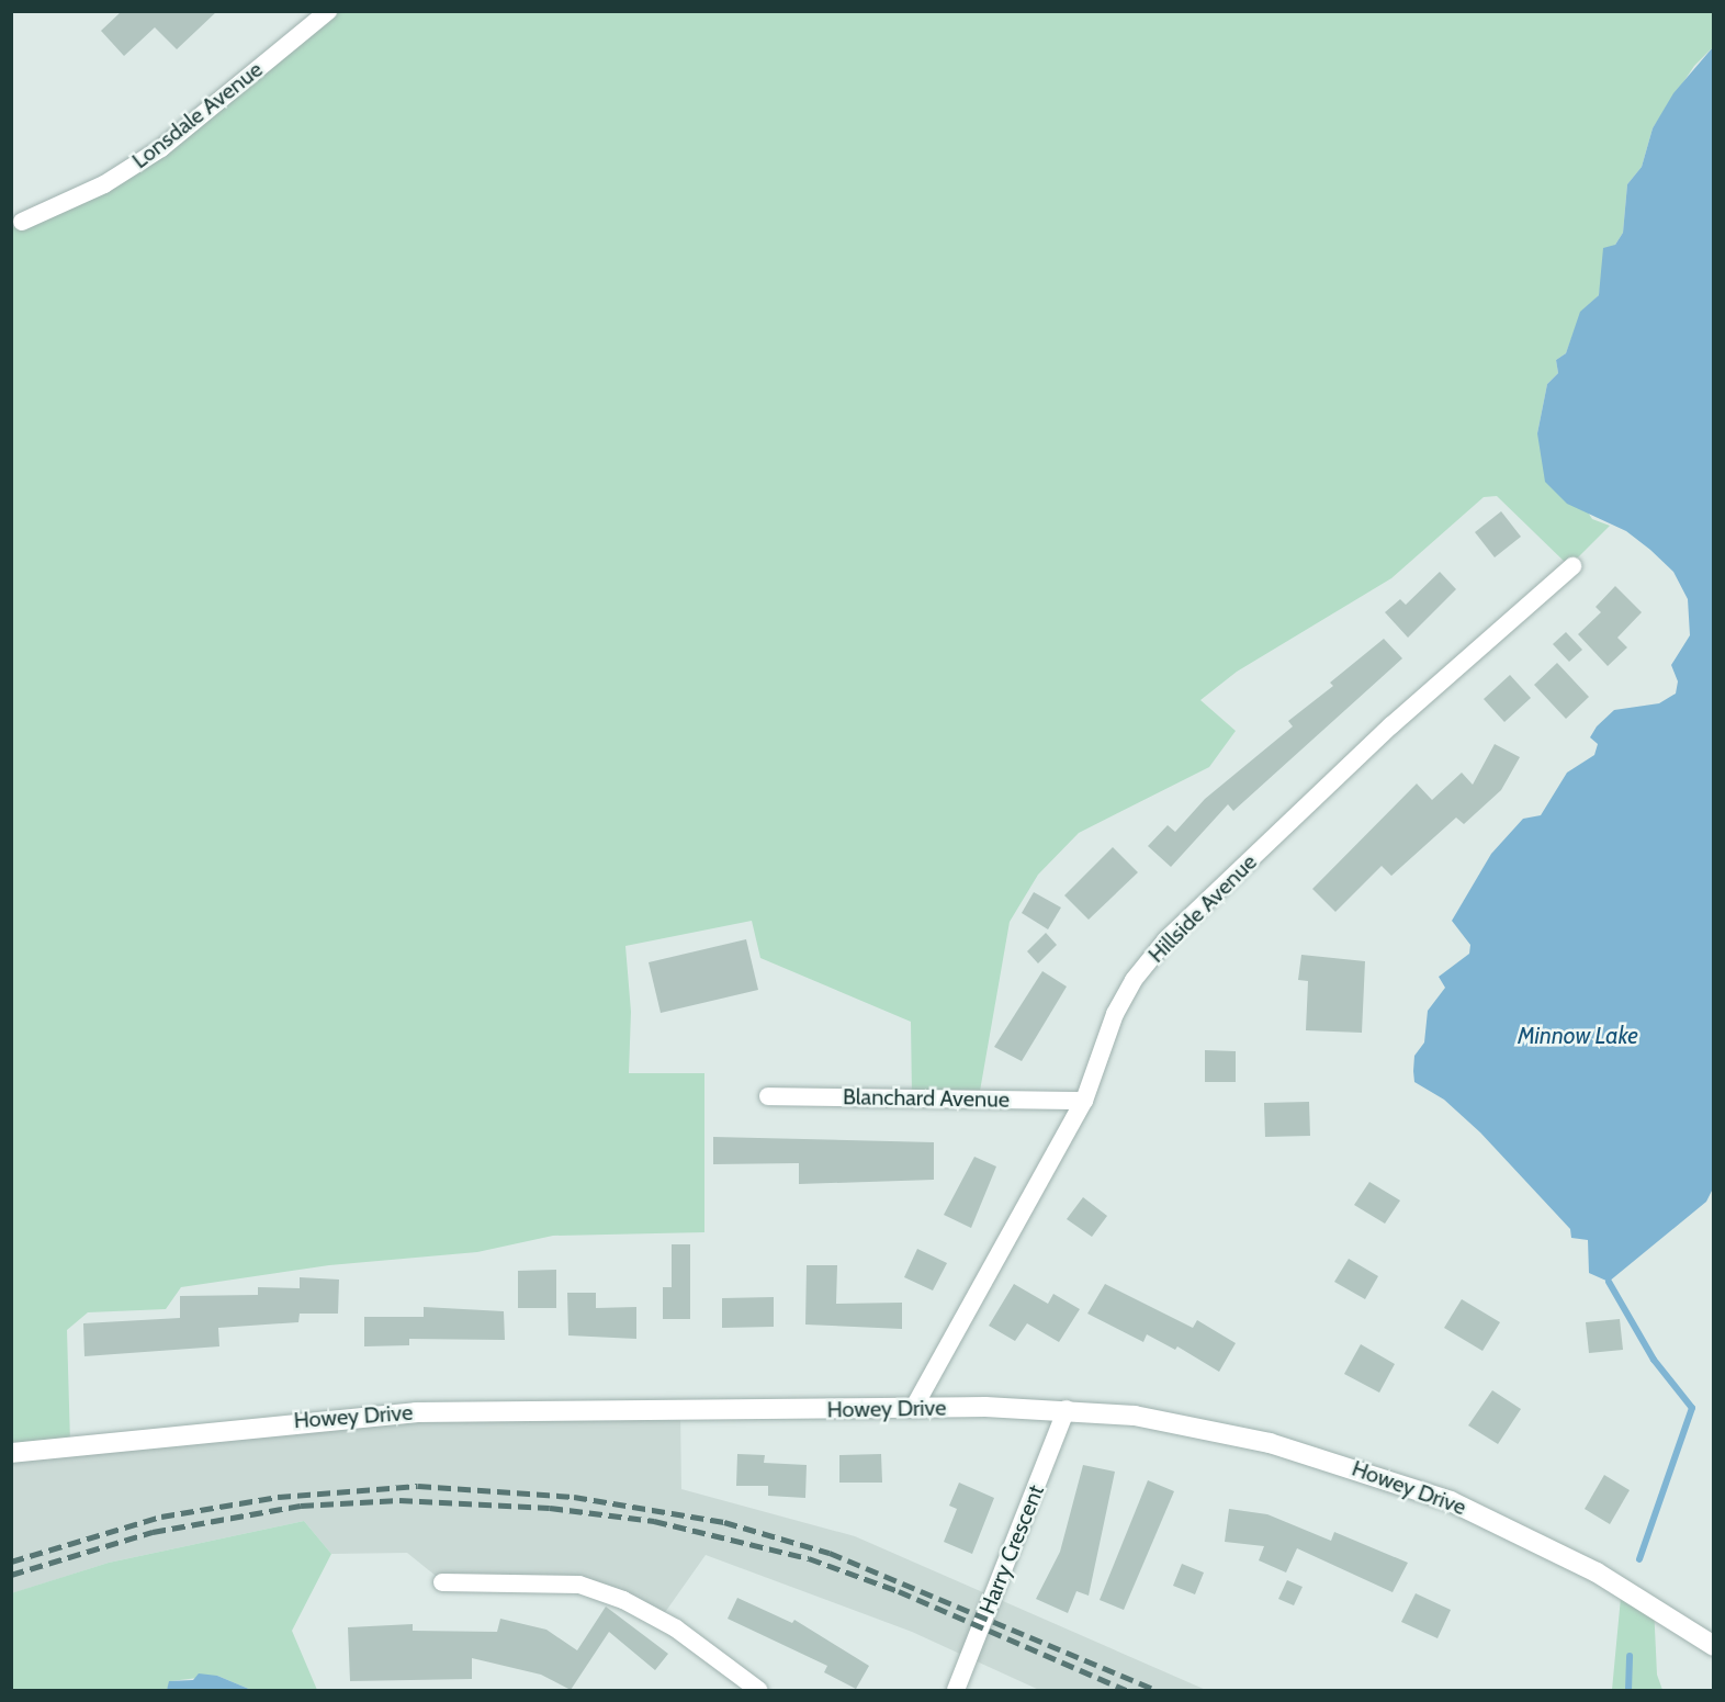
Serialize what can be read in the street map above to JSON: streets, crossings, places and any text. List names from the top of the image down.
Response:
{
  "streets": {
    "main road": ["Howey Drive"],
    "street": [
      "Lonsdale Avenue",
      "Hillside Avenue",
      "Blanchard Avenue",
      "Harry Crescent"
    ]
  },
  "crossings": [
    ["Hillside Avenue", "Blanchard Avenue"],
    ["Hillside Avenue", "Howey Drive"],
    ["Howey Drive", "Harry Crescent"]
  ],
  "water": ["Minnow Lake"]
}
